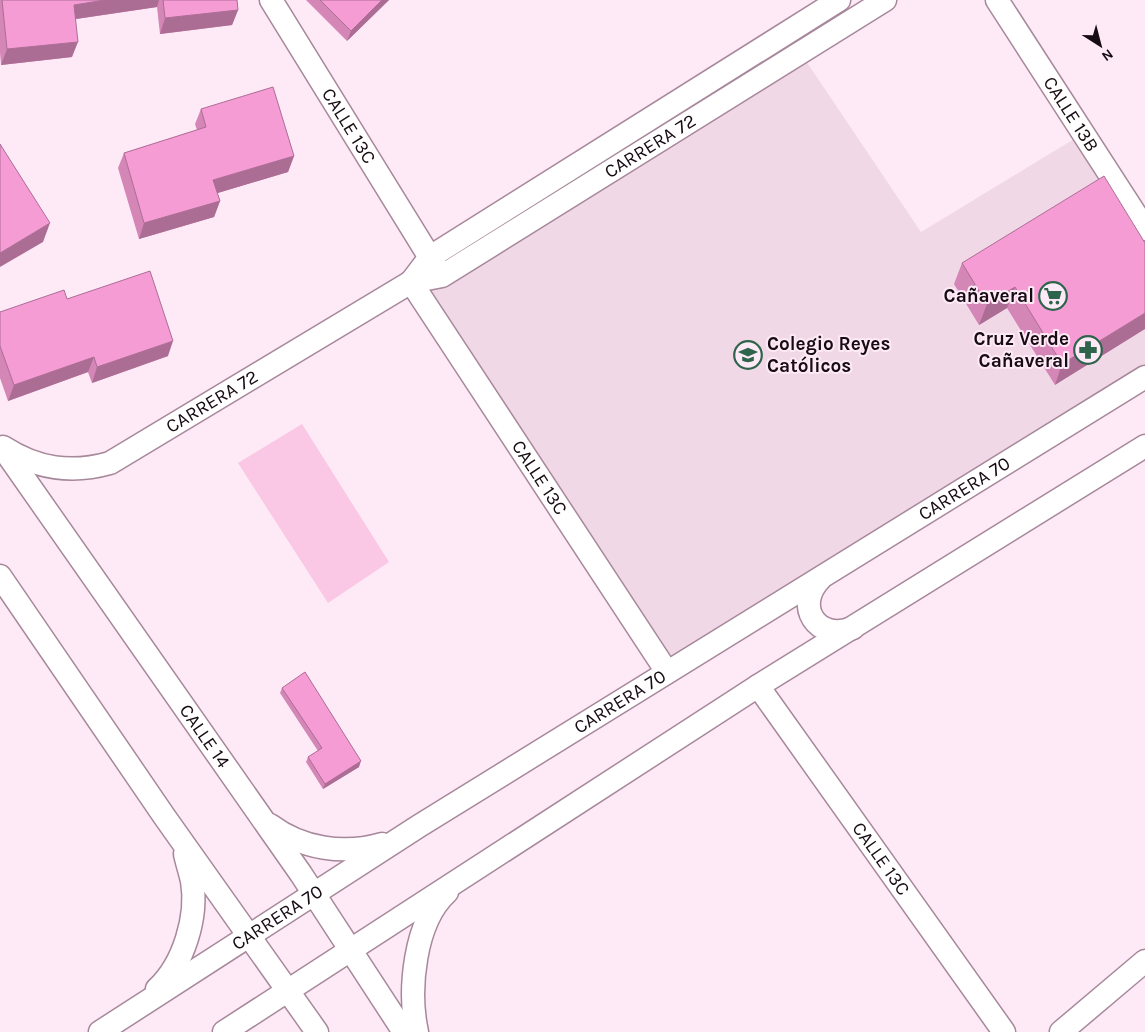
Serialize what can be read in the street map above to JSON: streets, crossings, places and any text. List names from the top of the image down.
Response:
{
  "streets": {
    "street": [
      "CALLE 13B",
      "CALLE 13C",
      "CARRERA 72",
      "CARRERA 70",
      "CALLE 14"
    ]
  },
  "crossings": [
    ["CALLE 13C", "CARRERA 72"],
    ["CALLE 13C", "CARRERA 70"],
    ["CARRERA 72", "CALLE 14"],
    ["CARRERA 70", "CALLE 14"]
  ],
  "places": {
    "supermarket": ["Cañaveral"],
    "pharmacy": ["Cruz Verde Cañaveral"],
    "school or university": ["Colegio Reyes Católicos"]
  },
  "north": "bottom right"
}
